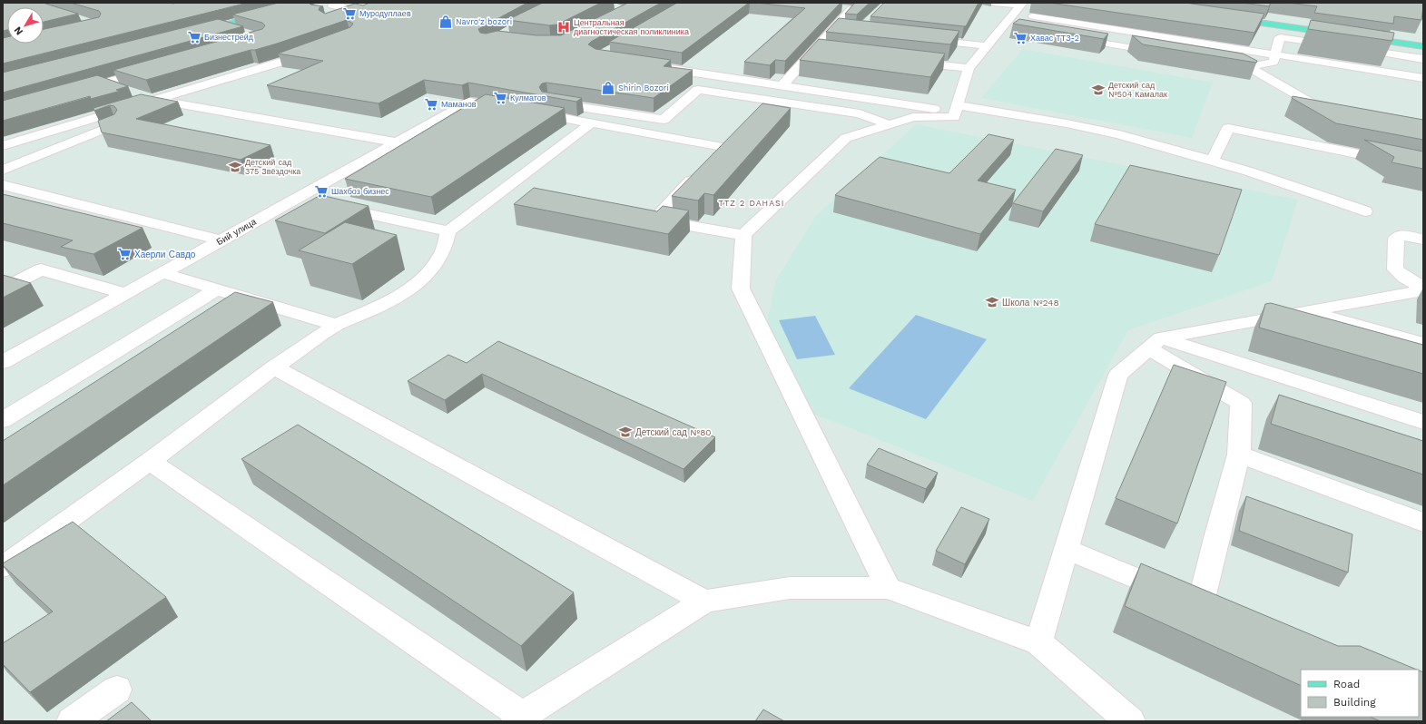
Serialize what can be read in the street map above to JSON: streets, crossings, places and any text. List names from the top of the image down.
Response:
{
  "streets": {
    "street": ["Бий улица"]
  },
  "districts": ["TTZ 2 DAHASI"],
  "places": {
    "supermarket": [
      "Муродуллаев",
      "Бизнестрейд",
      "Хавас ТТЗ-2",
      "Кулматов",
      "Маманов",
      "Шахбоз бизнес",
      "Хаерли Савдо"
    ],
    "shop": ["Navro'z bozori", "Shirin Bozori"],
    "hospital": ["Центральная диагностическая поликлиника"],
    "school or university": [
      "Детский сад №504 Камалак",
      "Детский сад 375 Звёздочка",
      "Школа №248",
      "Детский сад №80"
    ]
  },
  "legend": ["Road", "Building"],
  "north": "bottom left"
}
